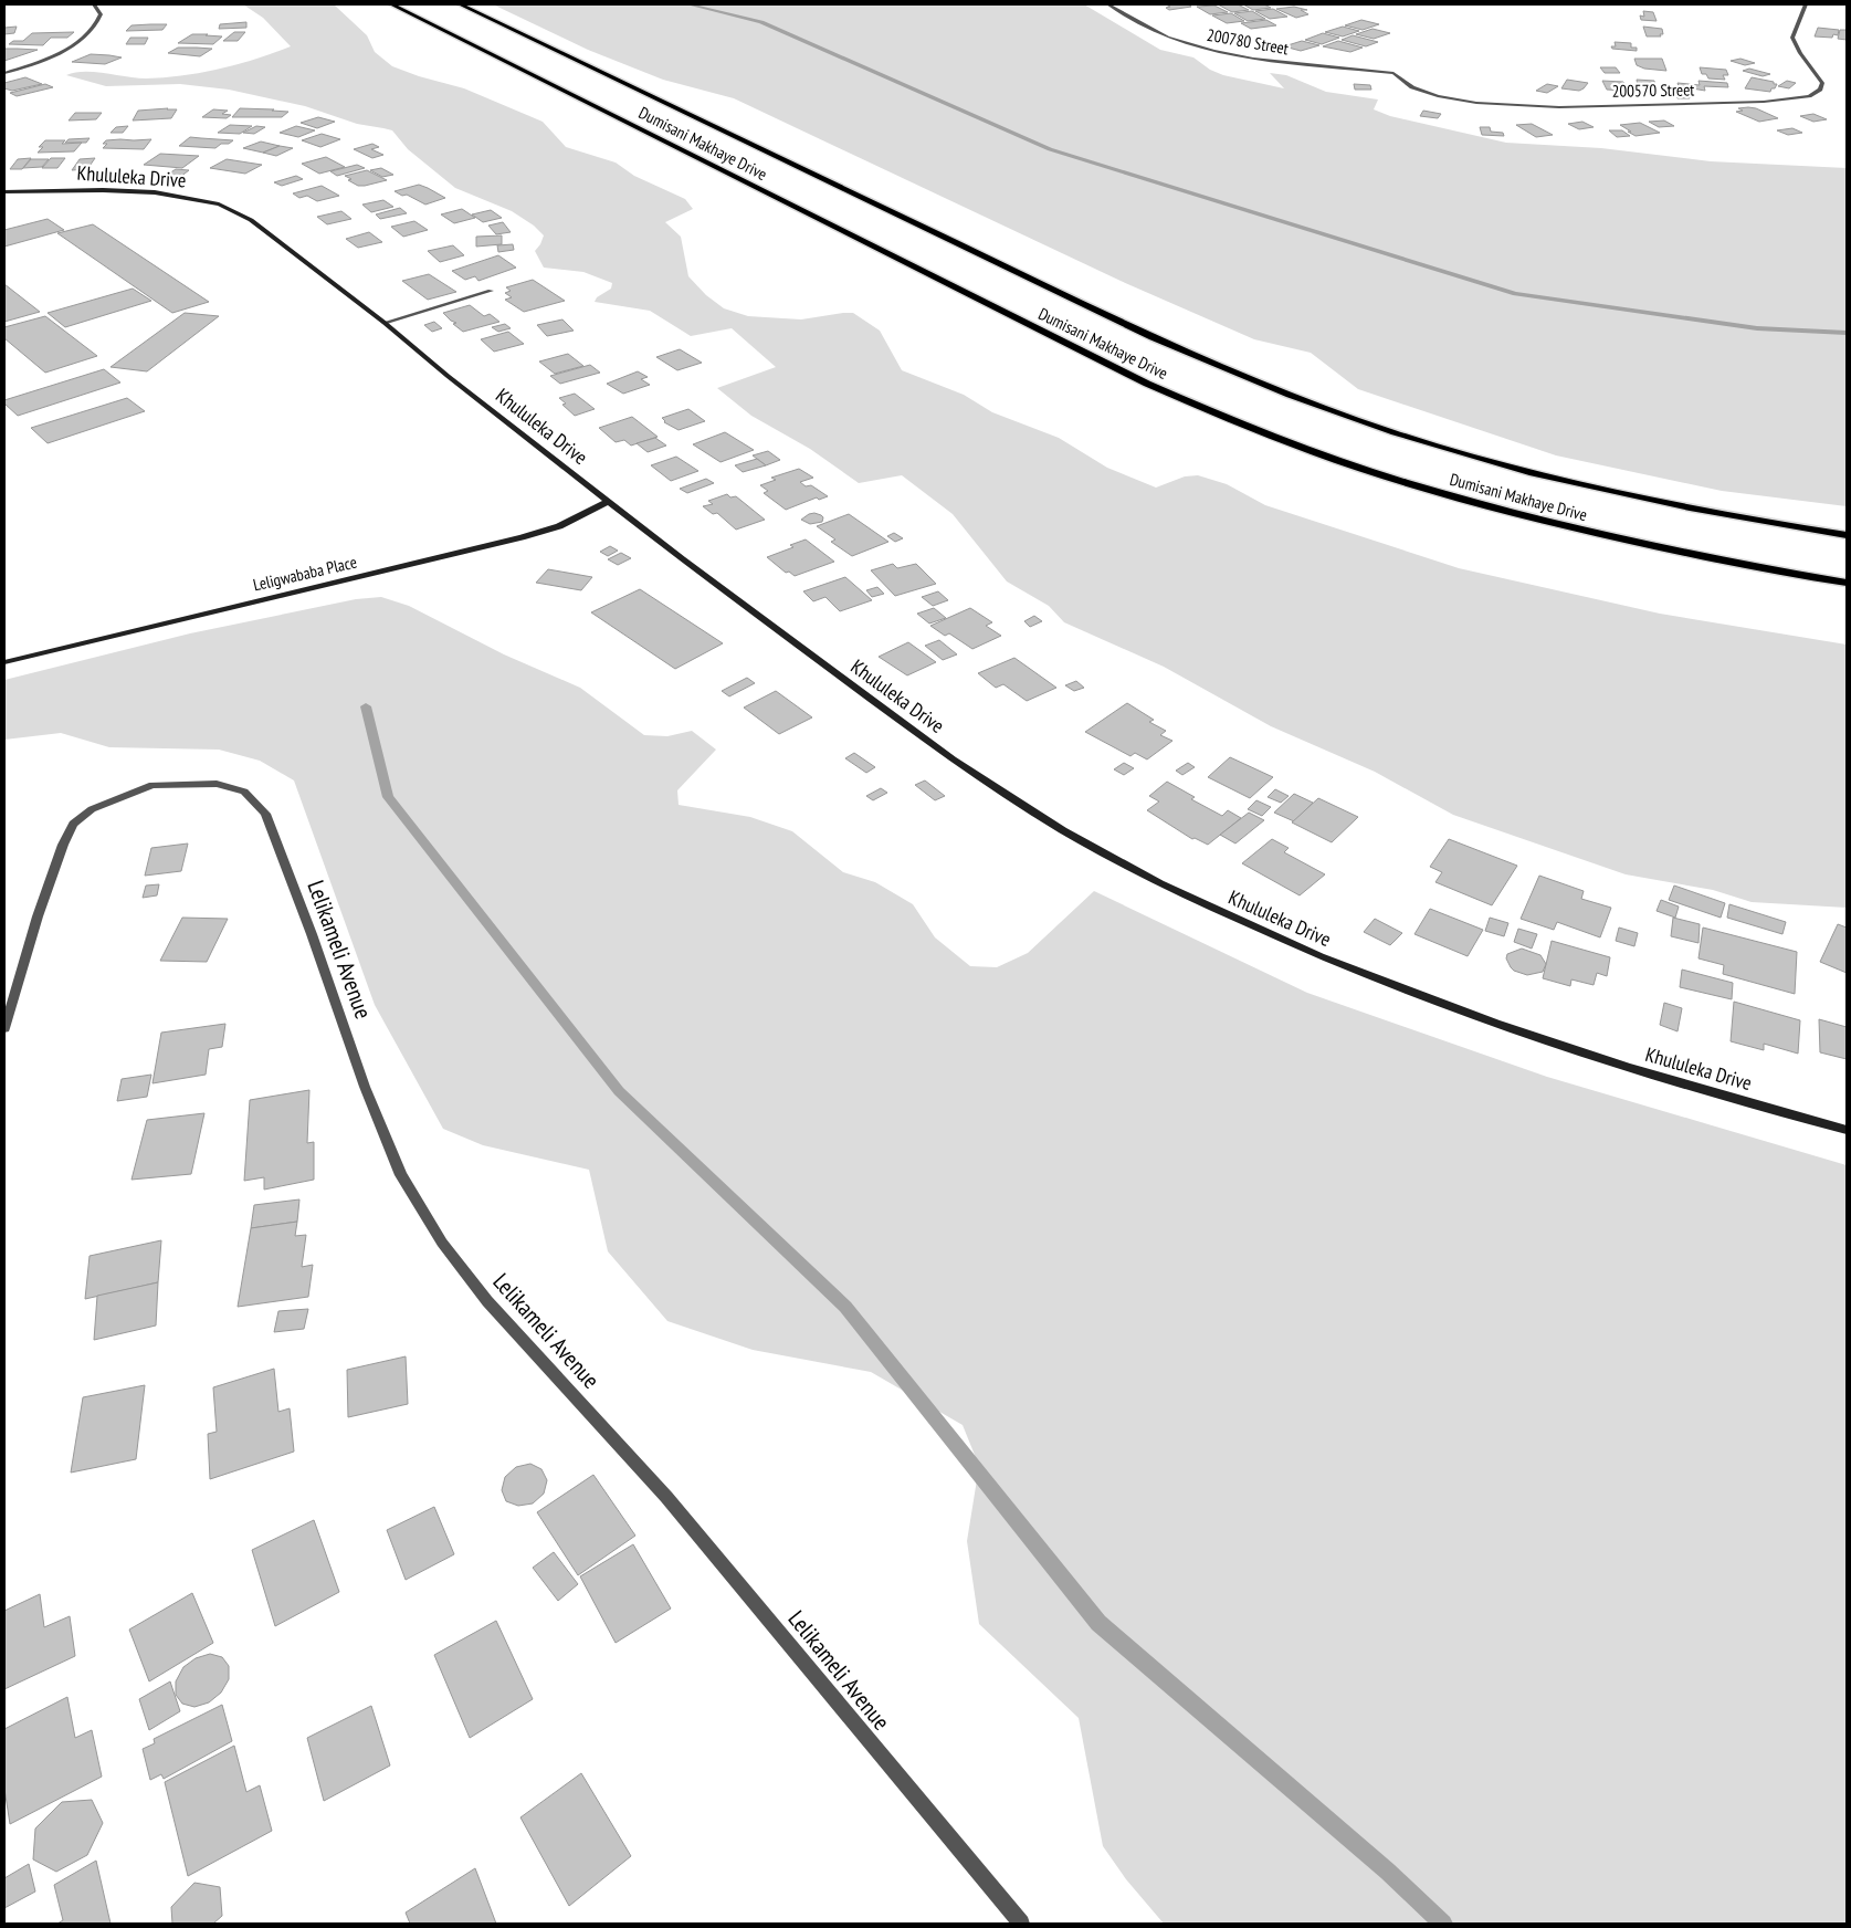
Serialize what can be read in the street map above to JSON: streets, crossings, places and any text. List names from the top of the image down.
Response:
{
  "streets": {
    "main road": ["Dumisani Makhaye Drive"],
    "street": [
      "200780 Street",
      "200570 Street",
      "Khululeka Drive",
      "Leligwababa Place",
      "Lelikameli Avenue"
    ]
  },
  "crossings": [
    ["200780 Street", "200570 Street"],
    ["Khululeka Drive", "Leligwababa Place"]
  ]
}
